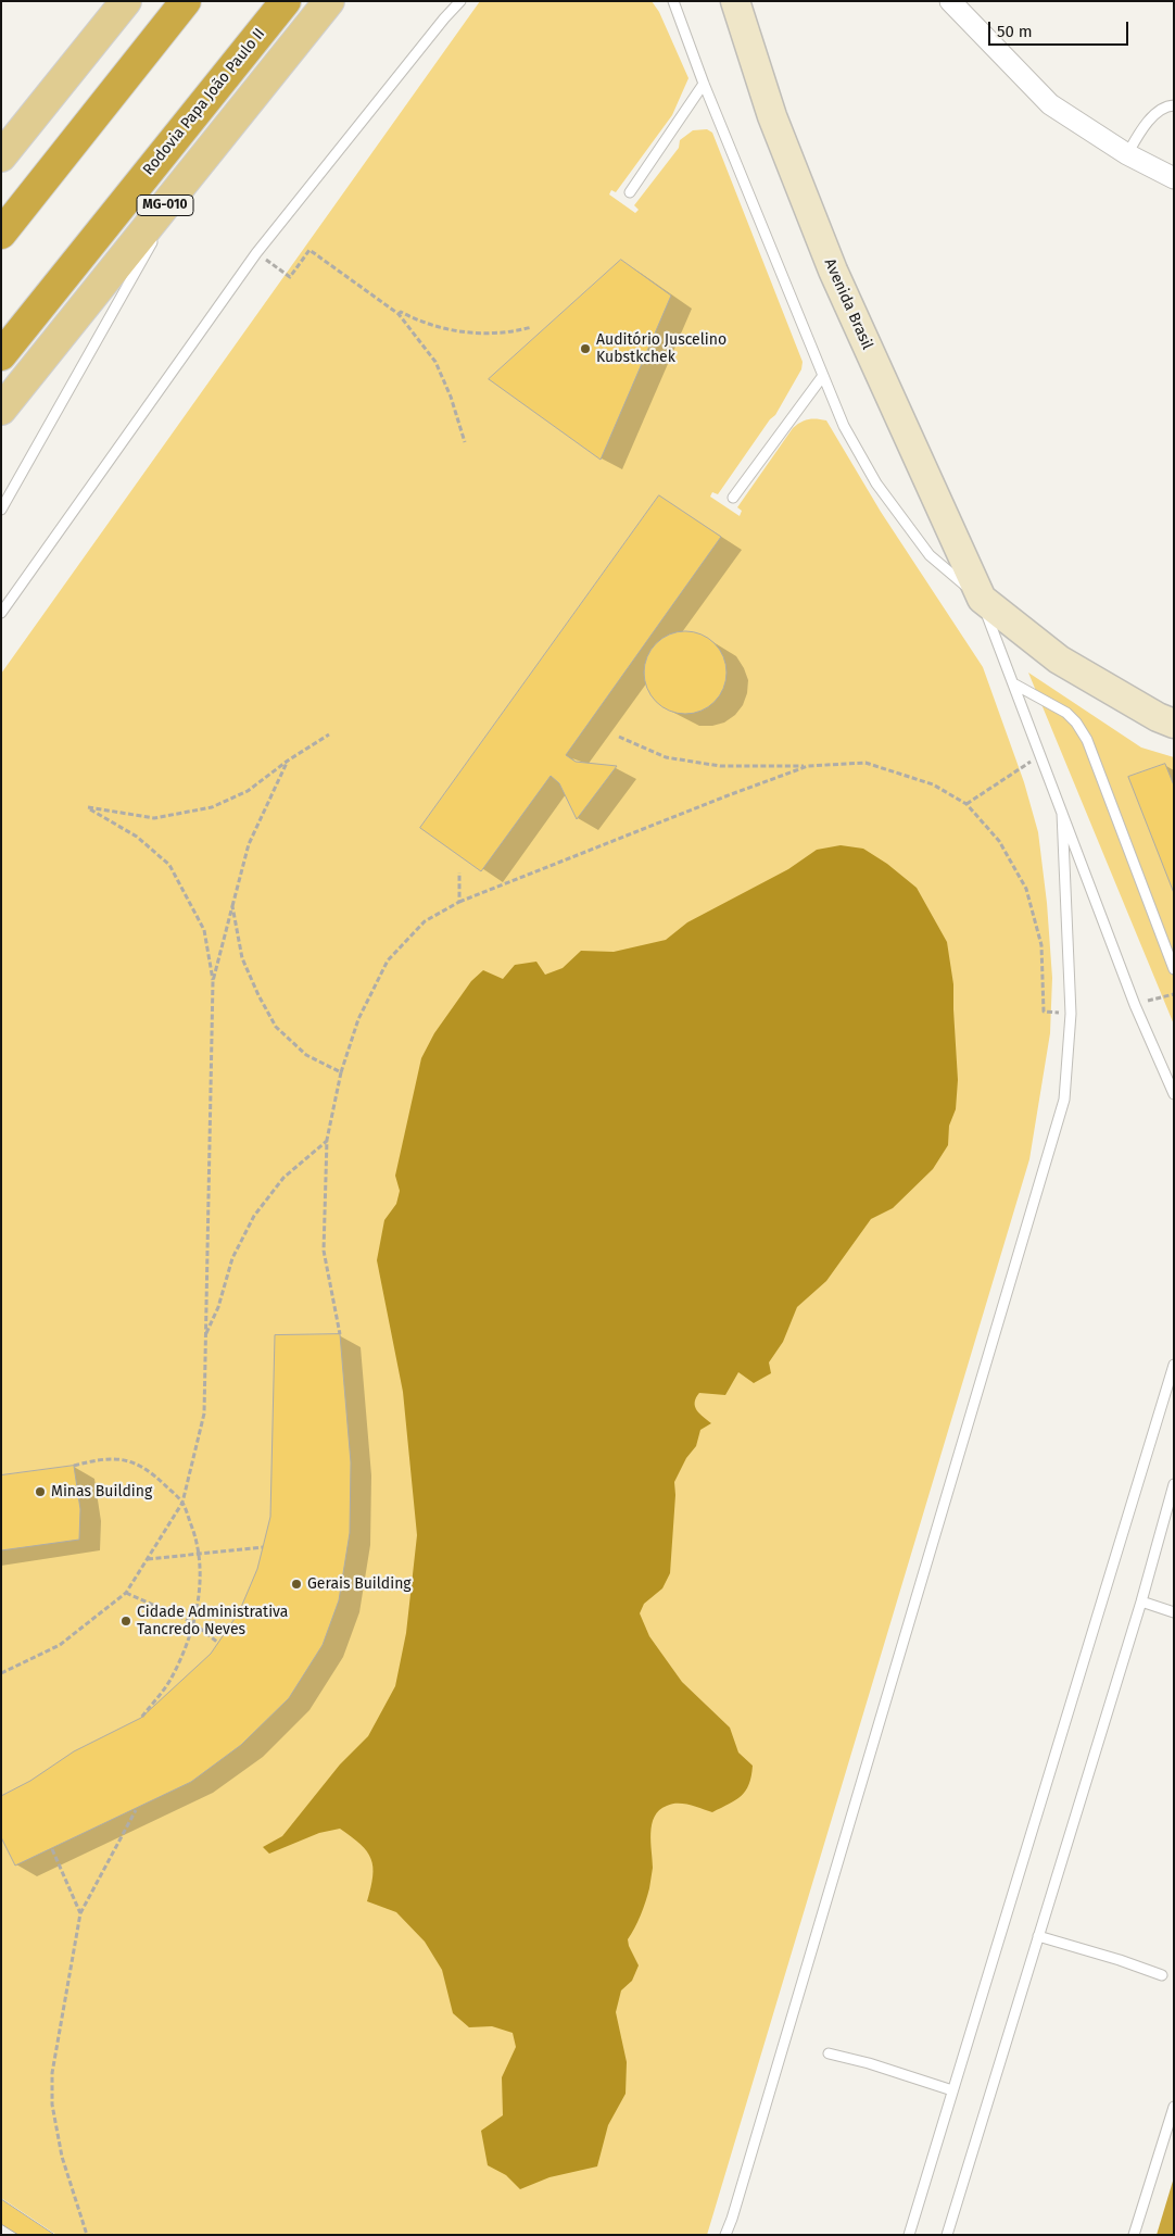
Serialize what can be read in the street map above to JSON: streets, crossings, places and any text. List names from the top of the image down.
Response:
{
  "streets": {
    "highway": ["Rodovia Papa João Paulo II", "MG-010"],
    "street": ["Avenida Brasil"]
  },
  "places": [
    "Auditório Juscelino Kubstkchek",
    "Minas Building",
    "Gerais Building",
    "Cidade Administrativa Tancredo Neves"
  ],
  "scale_bar": "50 m"
}
